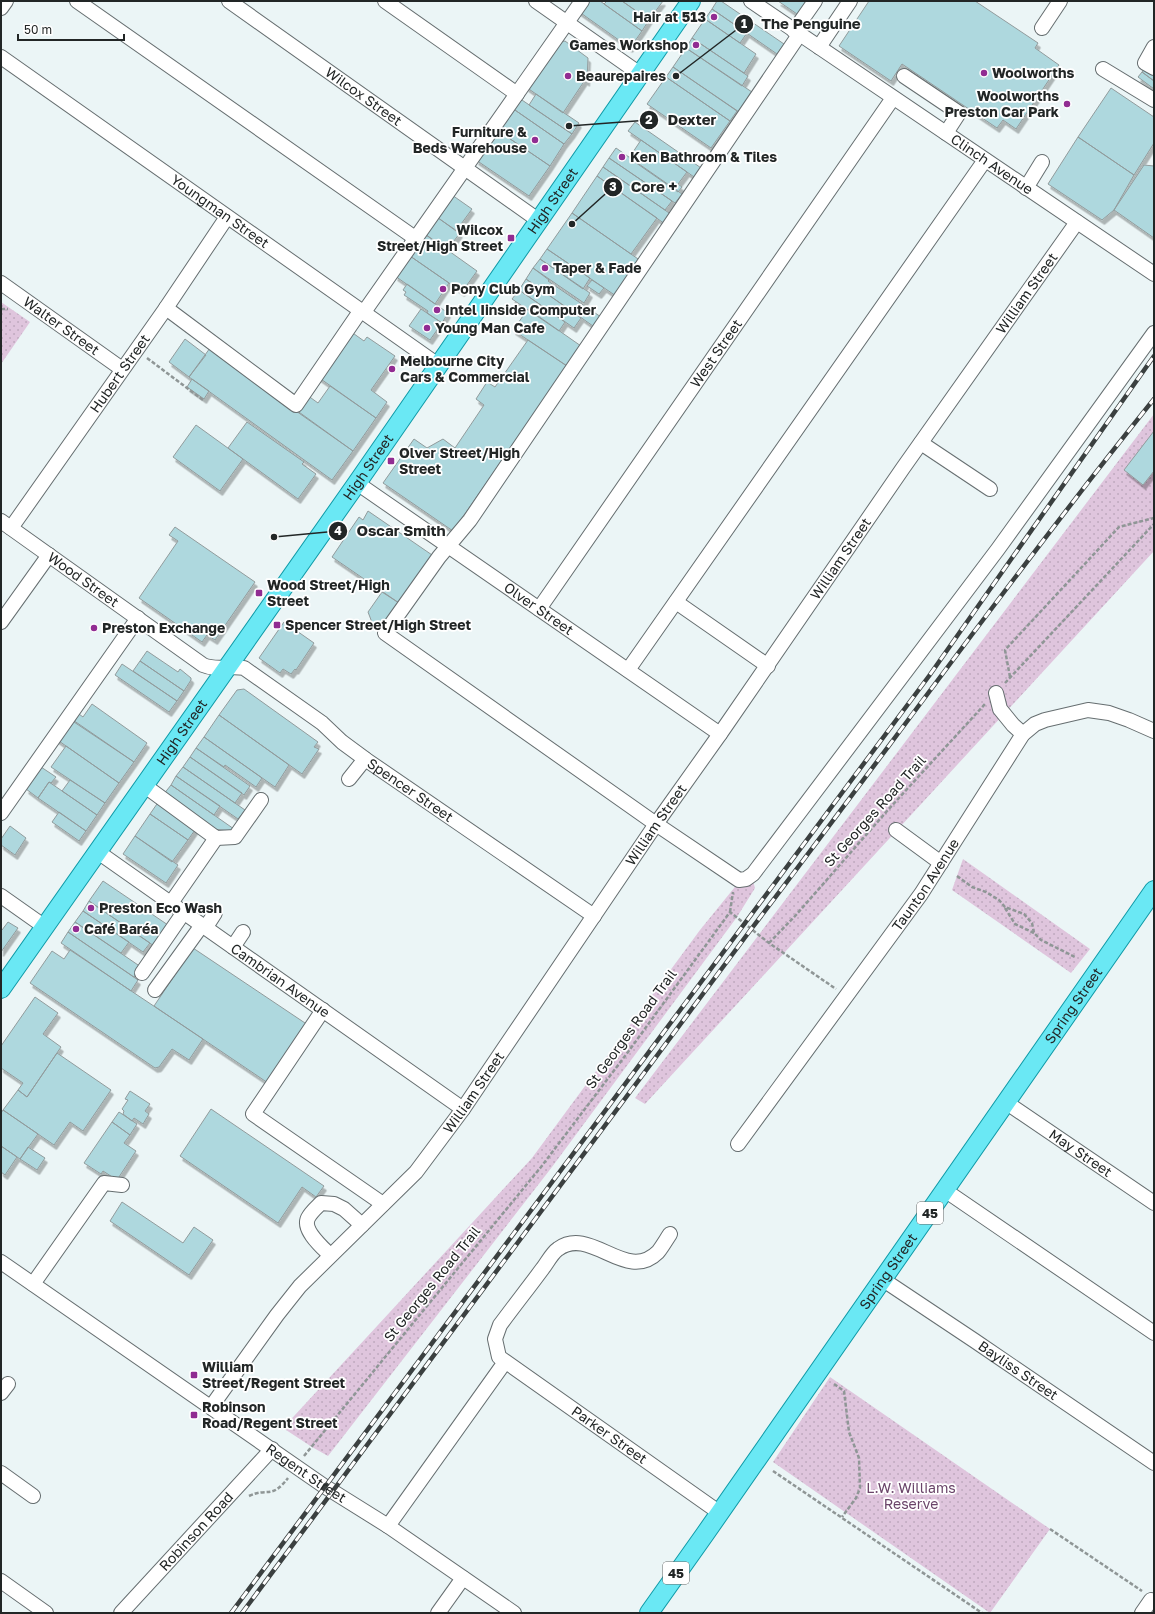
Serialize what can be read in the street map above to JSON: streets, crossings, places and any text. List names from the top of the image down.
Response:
{
  "streets": {
    "main road": ["High Street", "Spring Street", "45"],
    "street": [
      "Wilcox Street",
      "Clinch Avenue",
      "Youngman Street",
      "William Street",
      "Walter Street",
      "West Street",
      "Hubert Street",
      "Wood Street",
      "Olver Street",
      "Spencer Street",
      "Taunton Avenue",
      "Cambrian Avenue",
      "May Street",
      "Bayliss Street",
      "Parker Street",
      "Regent Street",
      "Robinson Road"
    ],
    "path": ["St Georges Road Trail"]
  },
  "crossings": [
    ["Wilcox Street", "High Street"],
    ["Clinch Avenue", "William Street"],
    ["Clinch Avenue", "West Street"],
    ["High Street", "Youngman Street"],
    ["High Street", "Wood Street"],
    ["High Street", "Olver Street"],
    ["High Street", "Spencer Street"],
    ["High Street", "Cambrian Avenue"],
    ["Youngman Street", "Hubert Street"],
    ["William Street", "Olver Street"],
    ["William Street", "Spencer Street"],
    ["William Street", "Cambrian Avenue"],
    ["William Street", "Regent Street"],
    ["Walter Street", "Hubert Street"],
    ["West Street", "Olver Street"],
    ["Hubert Street", "Wood Street"],
    ["Wood Street", "Spencer Street"],
    ["St Georges Road Trail", "Regent Street"],
    ["Spring Street", "May Street"],
    ["Spring Street", "Bayliss Street"],
    ["Spring Street", "Parker Street"],
    ["Regent Street", "Robinson Road"]
  ],
  "parks": ["L.W. Williams Reserve"],
  "places": {
    "other": [
      "Hair at 513",
      "Games Workshop",
      "Woolworths",
      "Beaurepaires",
      "The Penguine",
      "Woolworths Preston Car Park",
      "Dexter",
      "Furniture & Beds Warehouse",
      "Ken Bathroom & Tiles",
      "Core +",
      "Taper & Fade",
      "Pony Club Gym",
      "Intel Iinside Computer",
      "Young Man Cafe",
      "Melbourne City Cars & Commercial",
      "Oscar Smith",
      "Preston Exchange",
      "Preston Eco Wash",
      "Café Baréa"
    ],
    "transit": [
      "Wilcox Street/High Street",
      "Olver Street/High Street",
      "Wood Street/High Street",
      "Spencer Street/High Street",
      "William Street/Regent Street",
      "Robinson Road/Regent Street"
    ]
  },
  "scale_bar": "50 m"
}
